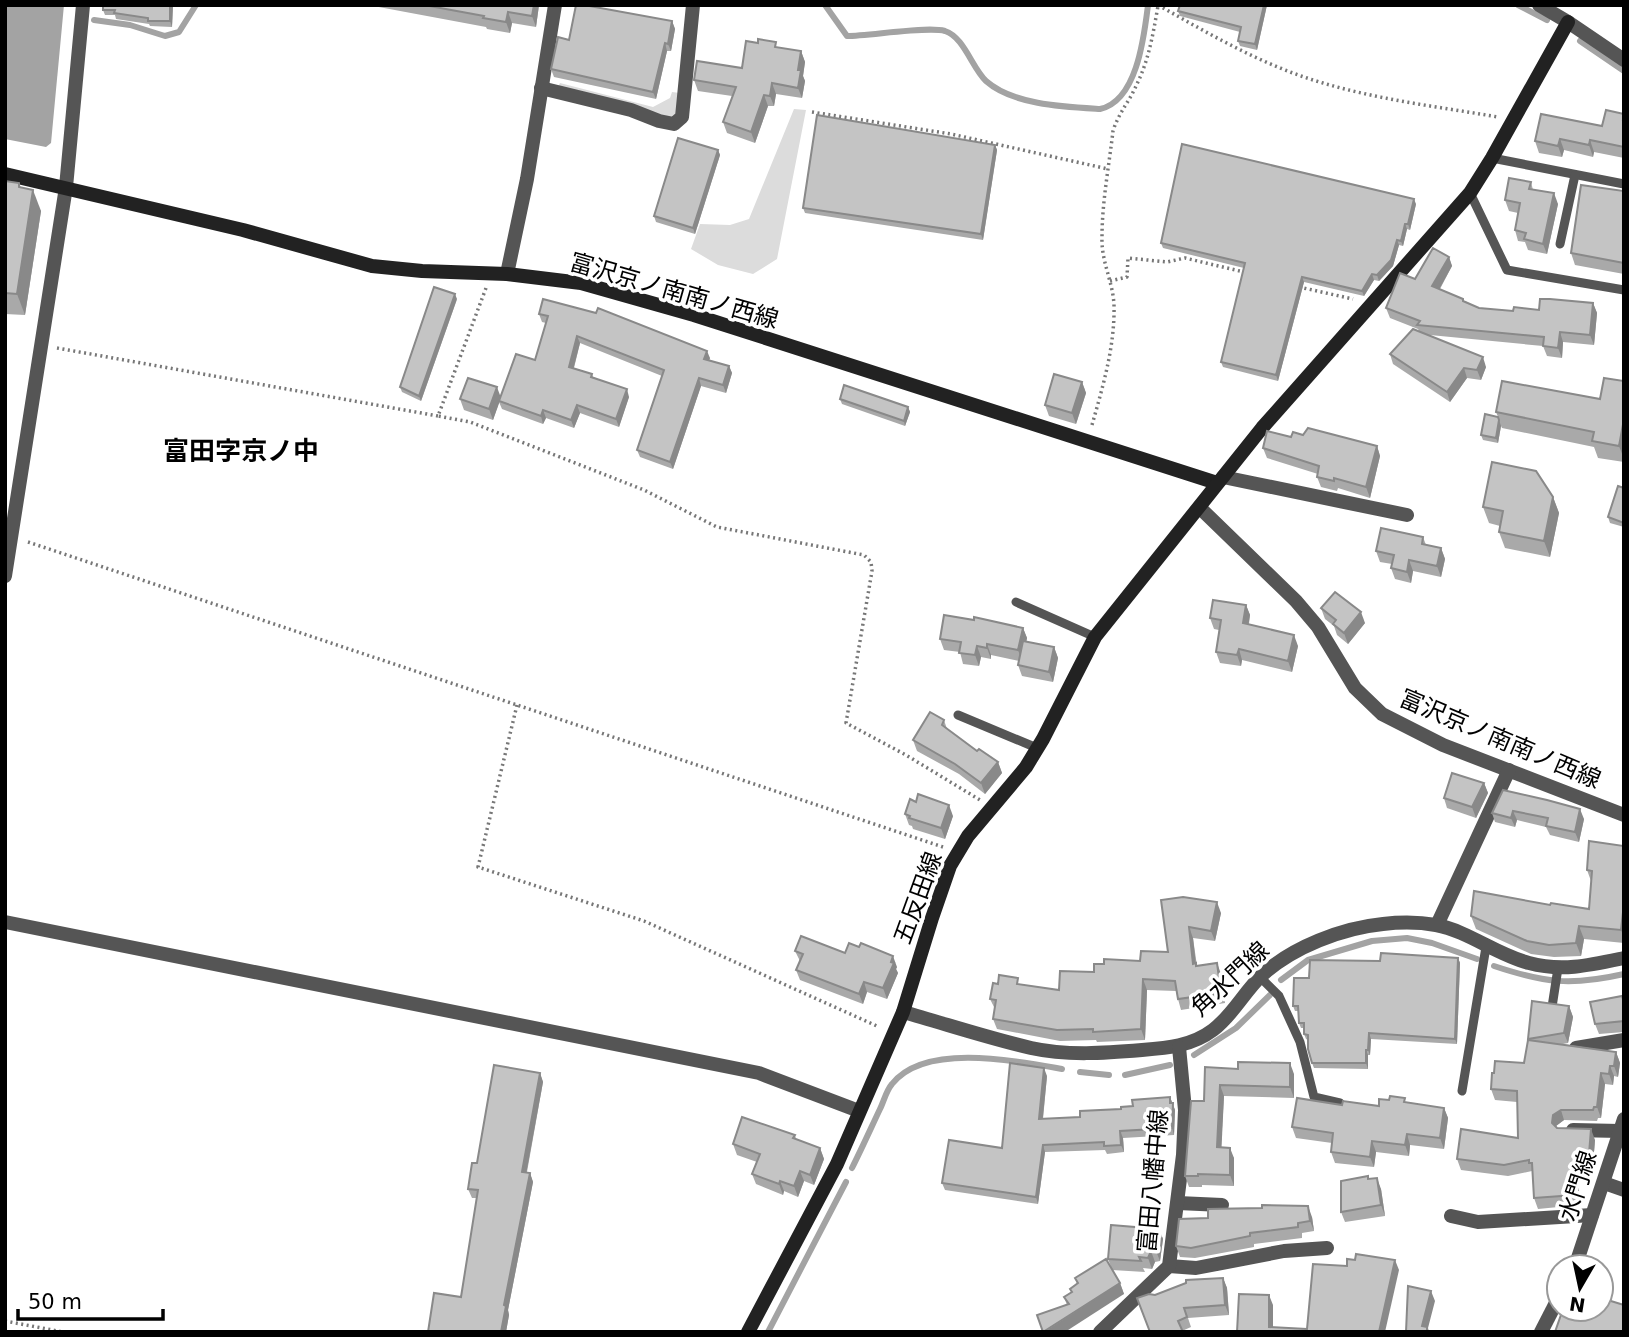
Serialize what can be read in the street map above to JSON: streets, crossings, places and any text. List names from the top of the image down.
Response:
{
  "streets": {
    "street": [
      "富沢京ノ南南ノ西線",
      "五反田線",
      "角水門線",
      "富田八幡中線",
      "水門線"
    ]
  },
  "crossings": [
    ["富沢京ノ南南ノ西線", "五反田線"],
    ["五反田線", "角水門線"],
    ["角水門線", "富田八幡中線"]
  ],
  "districts": ["富田字京ノ中"],
  "scale_bar": "50 m",
  "north": "bottom"
}
